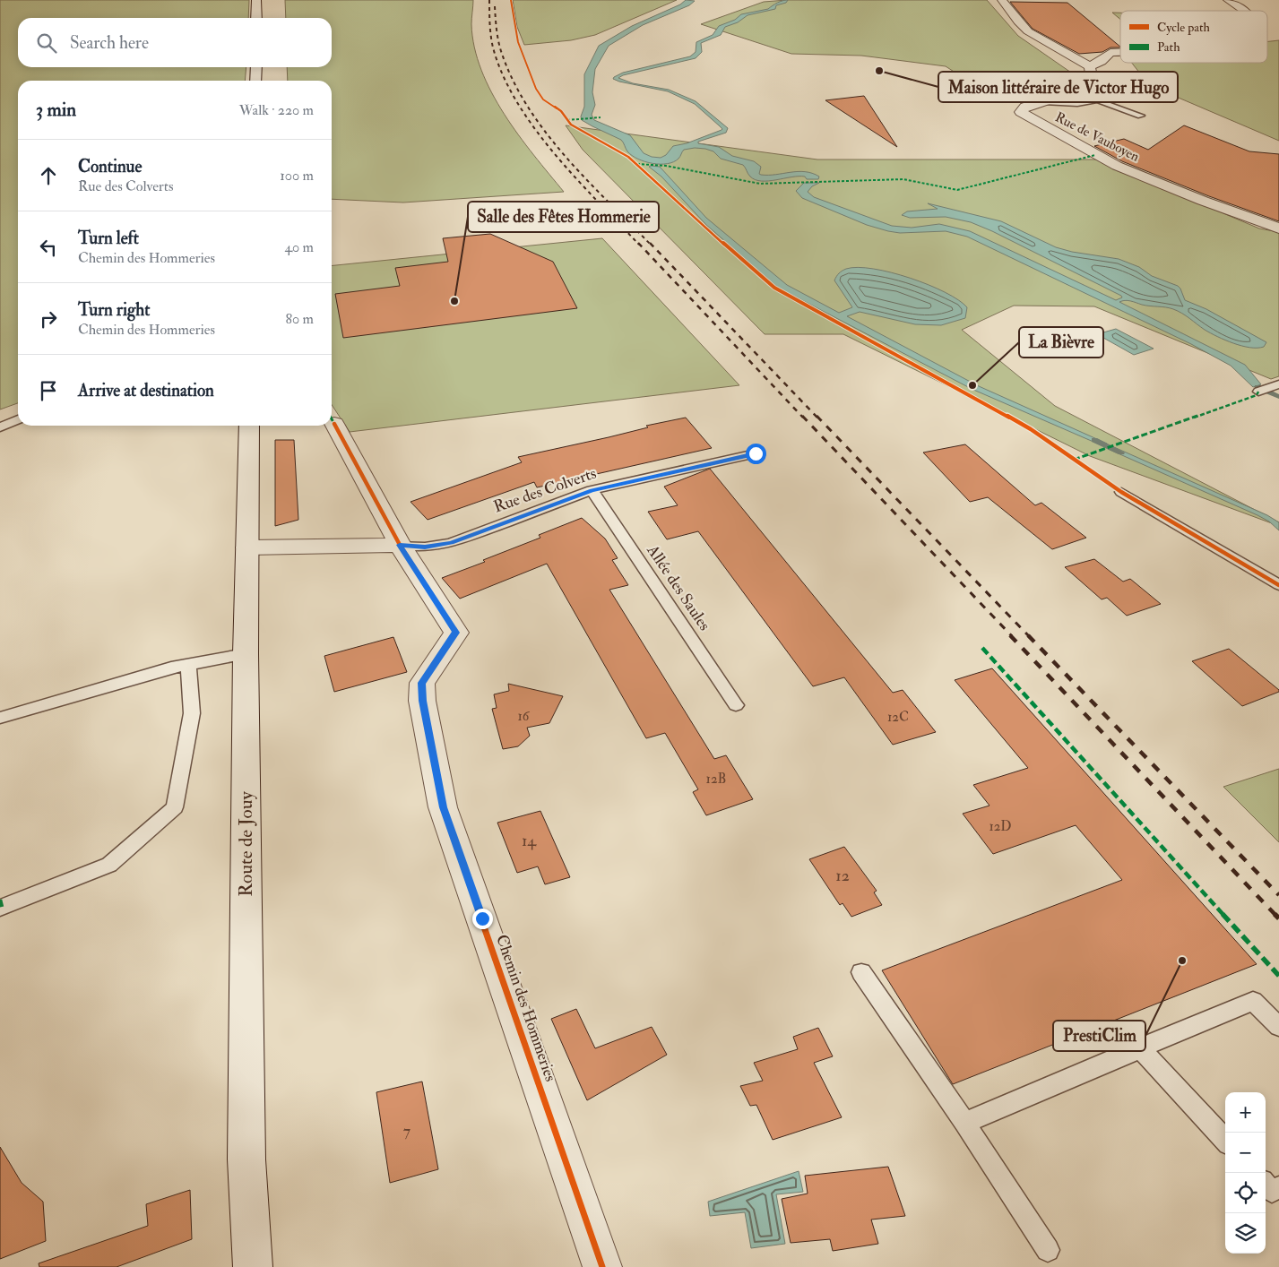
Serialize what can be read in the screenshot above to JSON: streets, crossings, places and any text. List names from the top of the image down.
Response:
{
  "streets": {
    "street": ["Rue de Vauboyen", "Route de Jouy", "Chemin des Hommeries"],
    "lane": ["Rue des Colverts", "Allée des Saules"]
  },
  "crossings": [
    ["Rue des Colverts", "Allée des Saules"],
    ["Rue des Colverts", "Chemin des Hommeries"]
  ],
  "places": [
    "Maison littéraire de Victor Hugo",
    "Salle des Fêtes Hommerie",
    "La Bièvre",
    "PrestiClim"
  ],
  "house_numbers": [
    "16",
    "12C",
    "12B",
    "12D",
    "14",
    "12",
    "7"
  ],
  "legend": ["Cycle path", "Path"],
  "page": {
    "search": "Search here",
    "heading": ["3 min", "Walk · 220 m"],
    "list": [
      ["Continue", "Rue des Colverts", "100 m"],
      ["Turn left", "Chemin des Hommeries", "40 m"],
      ["Turn right", "Chemin des Hommeries", "80 m"],
      "Arrive at destination"
    ],
    "map_buttons": ["+", "−"]
  }
}
